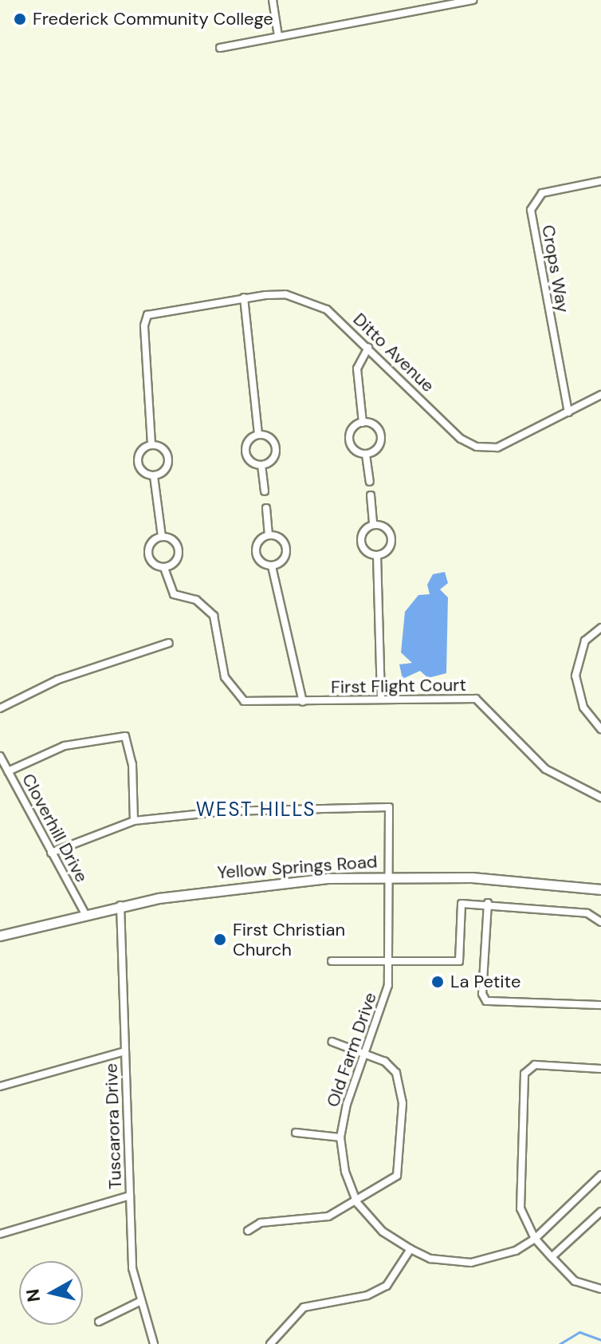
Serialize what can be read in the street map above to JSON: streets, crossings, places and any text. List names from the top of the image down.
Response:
{
  "streets": {
    "main road": ["Yellow Springs Road"],
    "street": [
      "Crops Way",
      "Ditto Avenue",
      "First Flight Court",
      "Cloverhill Drive",
      "Old Farm Drive",
      "Tuscarora Drive"
    ]
  },
  "crossings": [
    ["Crops Way", "Ditto Avenue"],
    ["Cloverhill Drive", "Yellow Springs Road"],
    ["Yellow Springs Road", "Old Farm Drive"],
    ["Yellow Springs Road", "Tuscarora Drive"]
  ],
  "districts": ["WEST HILLS"],
  "places": ["Frederick Community College", "First Christian Church", "La Petite"],
  "north": "left"
}
